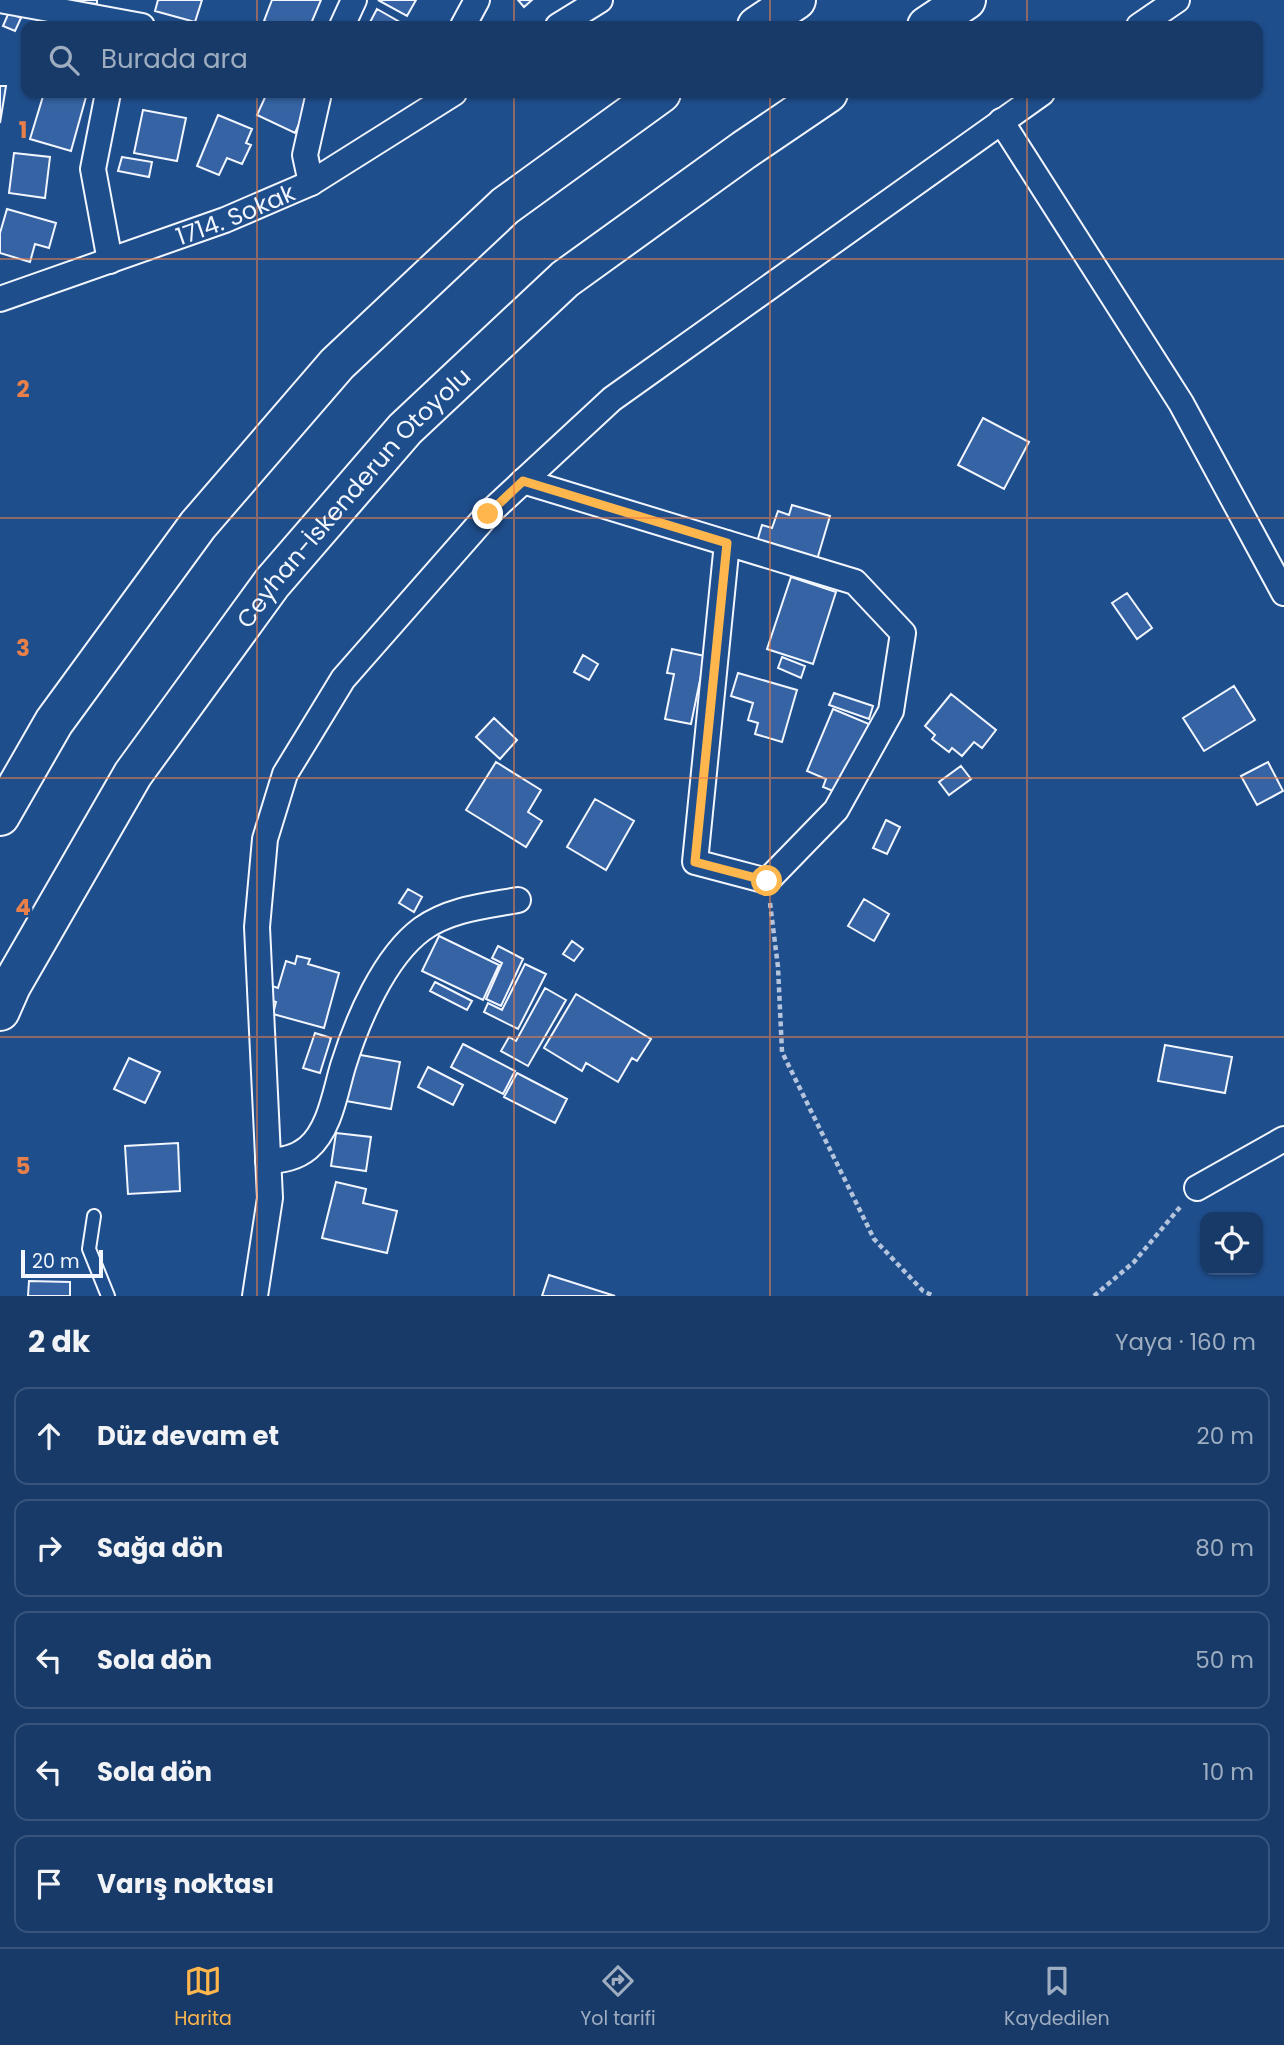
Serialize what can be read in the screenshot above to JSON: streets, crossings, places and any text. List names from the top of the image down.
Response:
{
  "streets": {
    "highway": ["Ceyhan-İskenderun Otoyolu"],
    "street": ["1714. Sokak"]
  },
  "scale_bar": "20 m",
  "page": {
    "search": "Burada ara",
    "scale": "20 m",
    "heading": ["2 dk", "Yaya · 160 m"],
    "list": [
      ["Düz devam et", "20 m"],
      ["Sağa dön", "80 m"],
      ["Sola dön", "50 m"],
      ["Sola dön", "10 m"],
      "Varış noktası"
    ],
    "nav": ["Harita", "Yol tarifi", "Kaydedilen"]
  },
  "grid": {
    "rows": [
      "1",
      "2",
      "3",
      "4",
      "5"
    ]
  }
}
